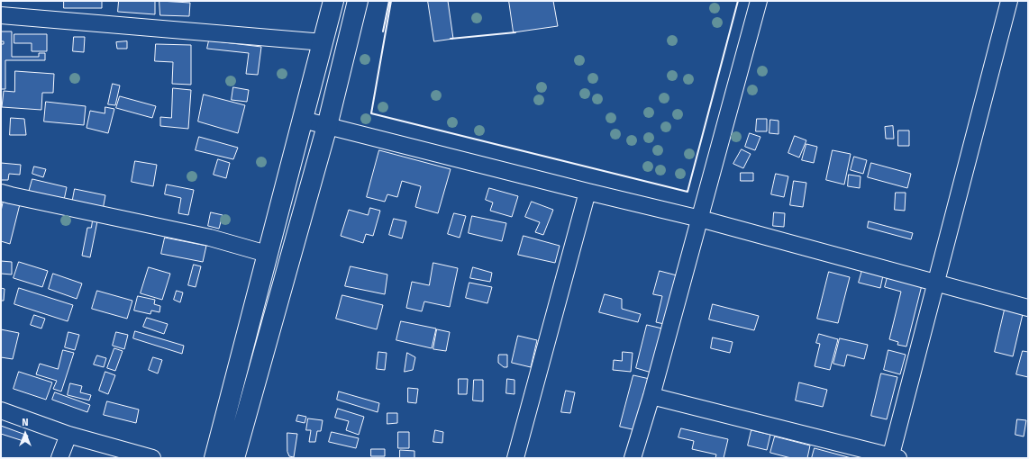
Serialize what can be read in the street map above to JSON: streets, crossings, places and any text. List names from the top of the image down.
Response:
{
  "north": "top"
}
